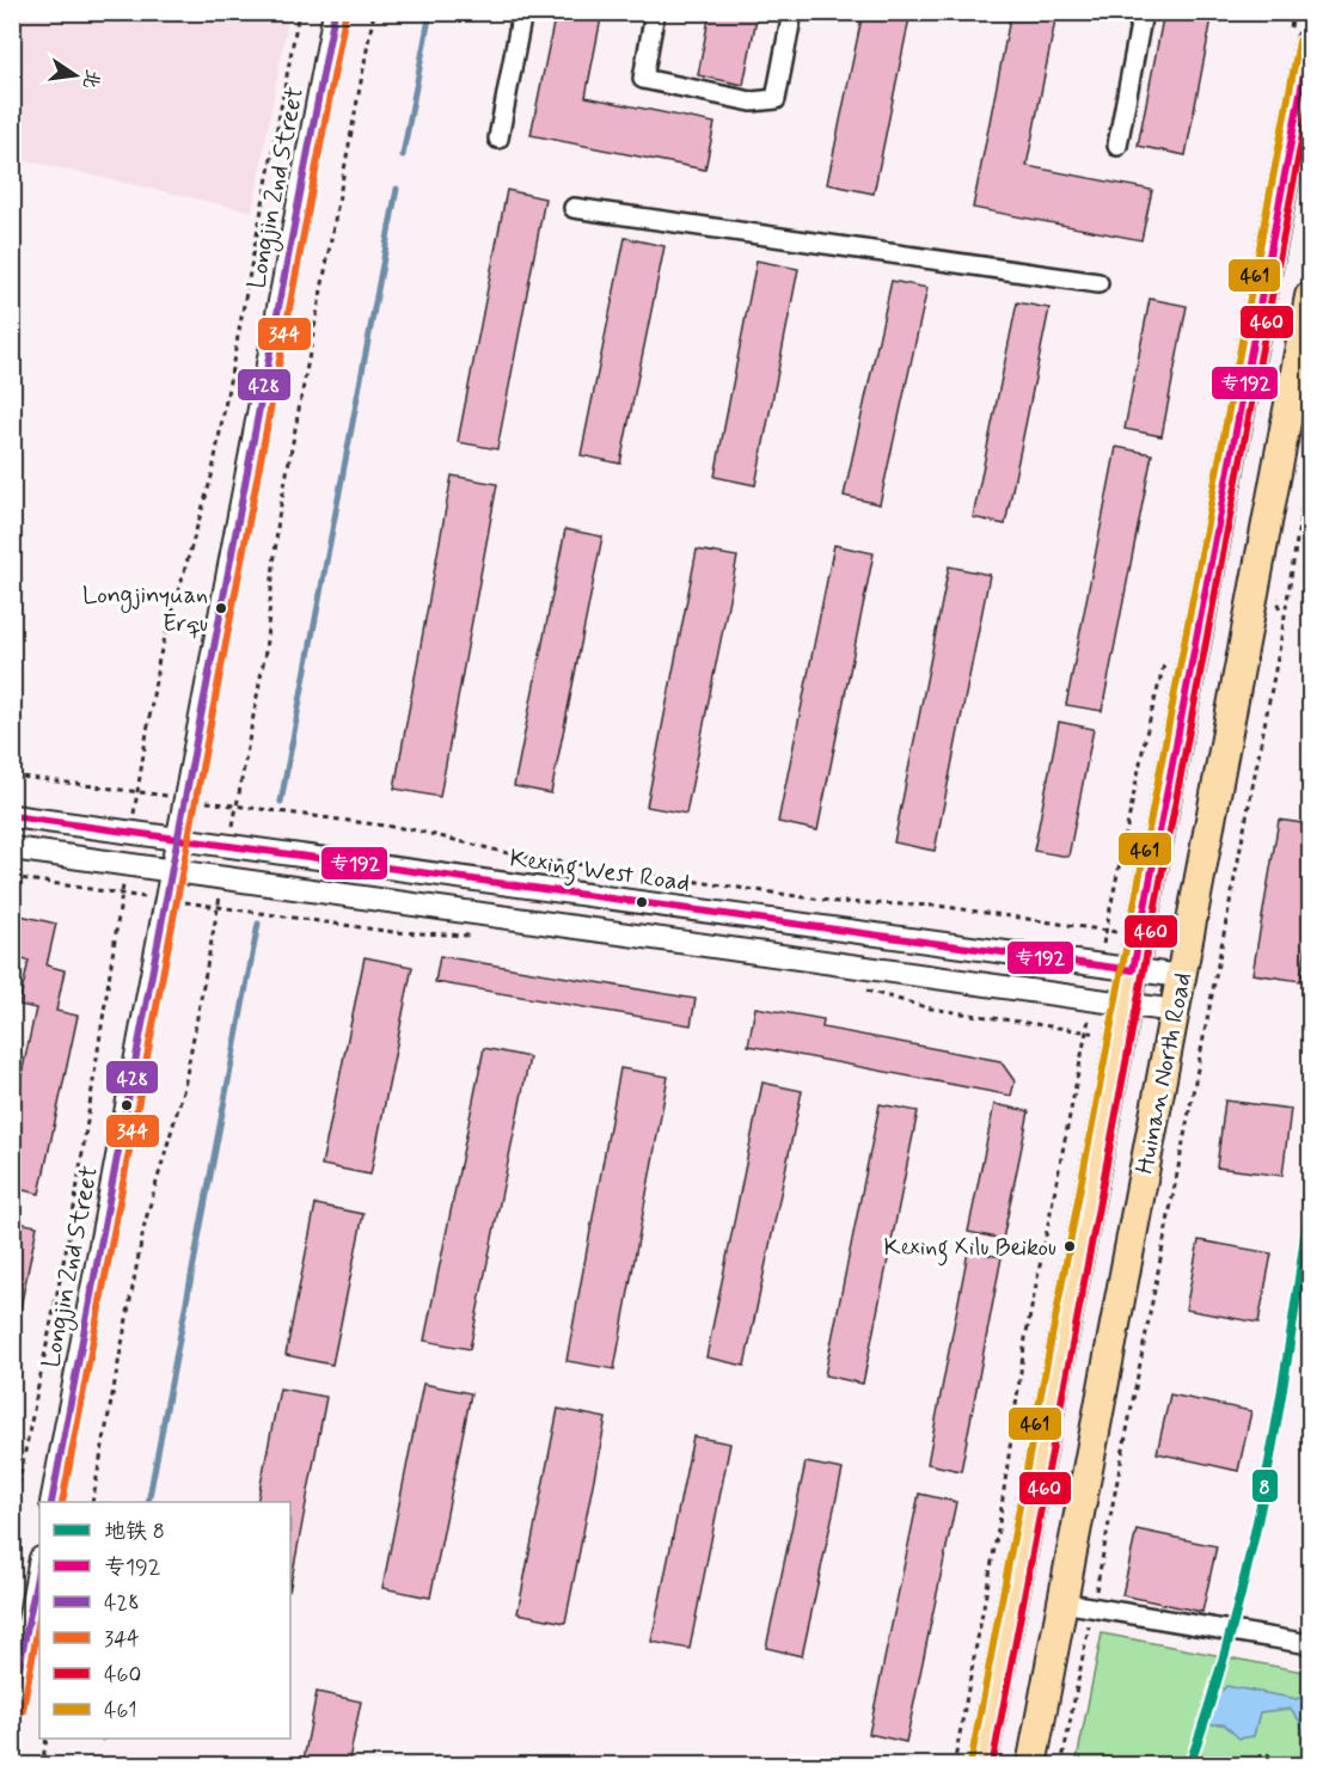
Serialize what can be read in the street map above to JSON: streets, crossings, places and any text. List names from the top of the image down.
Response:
{
  "streets": {
    "main road": ["Huinan North Road"],
    "street": ["Longjin 2nd Street", "Kexing West Road"]
  },
  "crossings": [
    ["Longjin 2nd Street", "Kexing West Road"],
    ["Kexing West Road", "Huinan North Road"]
  ],
  "places": ["Longjinyuan Erqu", "Kexing Xilu Beikou"],
  "lines": [
    "transit line 428",
    "transit line 344",
    "transit line 461",
    "transit line 专192",
    "transit line 460",
    "metro line 8"
  ],
  "legend": [
    "地铁 8",
    "专192",
    "428",
    "344",
    "460",
    "461"
  ],
  "north": "right"
}
